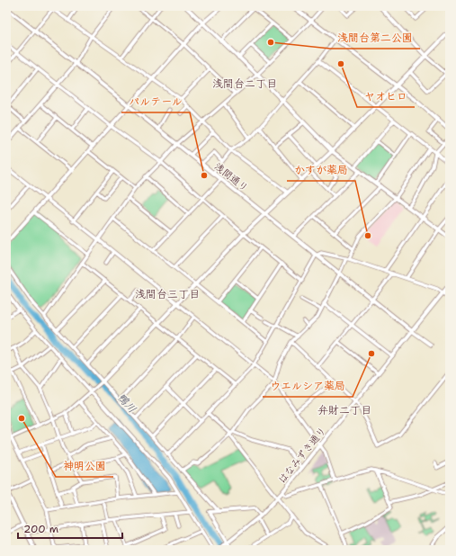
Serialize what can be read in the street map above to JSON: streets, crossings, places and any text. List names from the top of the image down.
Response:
{
  "streets": {
    "street": ["浅間通り", "はなみずき通り"]
  },
  "crossings": [
    ["浅間通り", "はなみずき通り"]
  ],
  "districts": ["浅間台二丁目", "浅間台三丁目", "弁財二丁目"],
  "water": ["鴨川"],
  "places": [
    "浅間台第二公園",
    "ヤオヒロ",
    "パルテール",
    "かすが薬局",
    "ウエルシア薬局",
    "神明公園"
  ],
  "scale_bar": "200 m"
}
